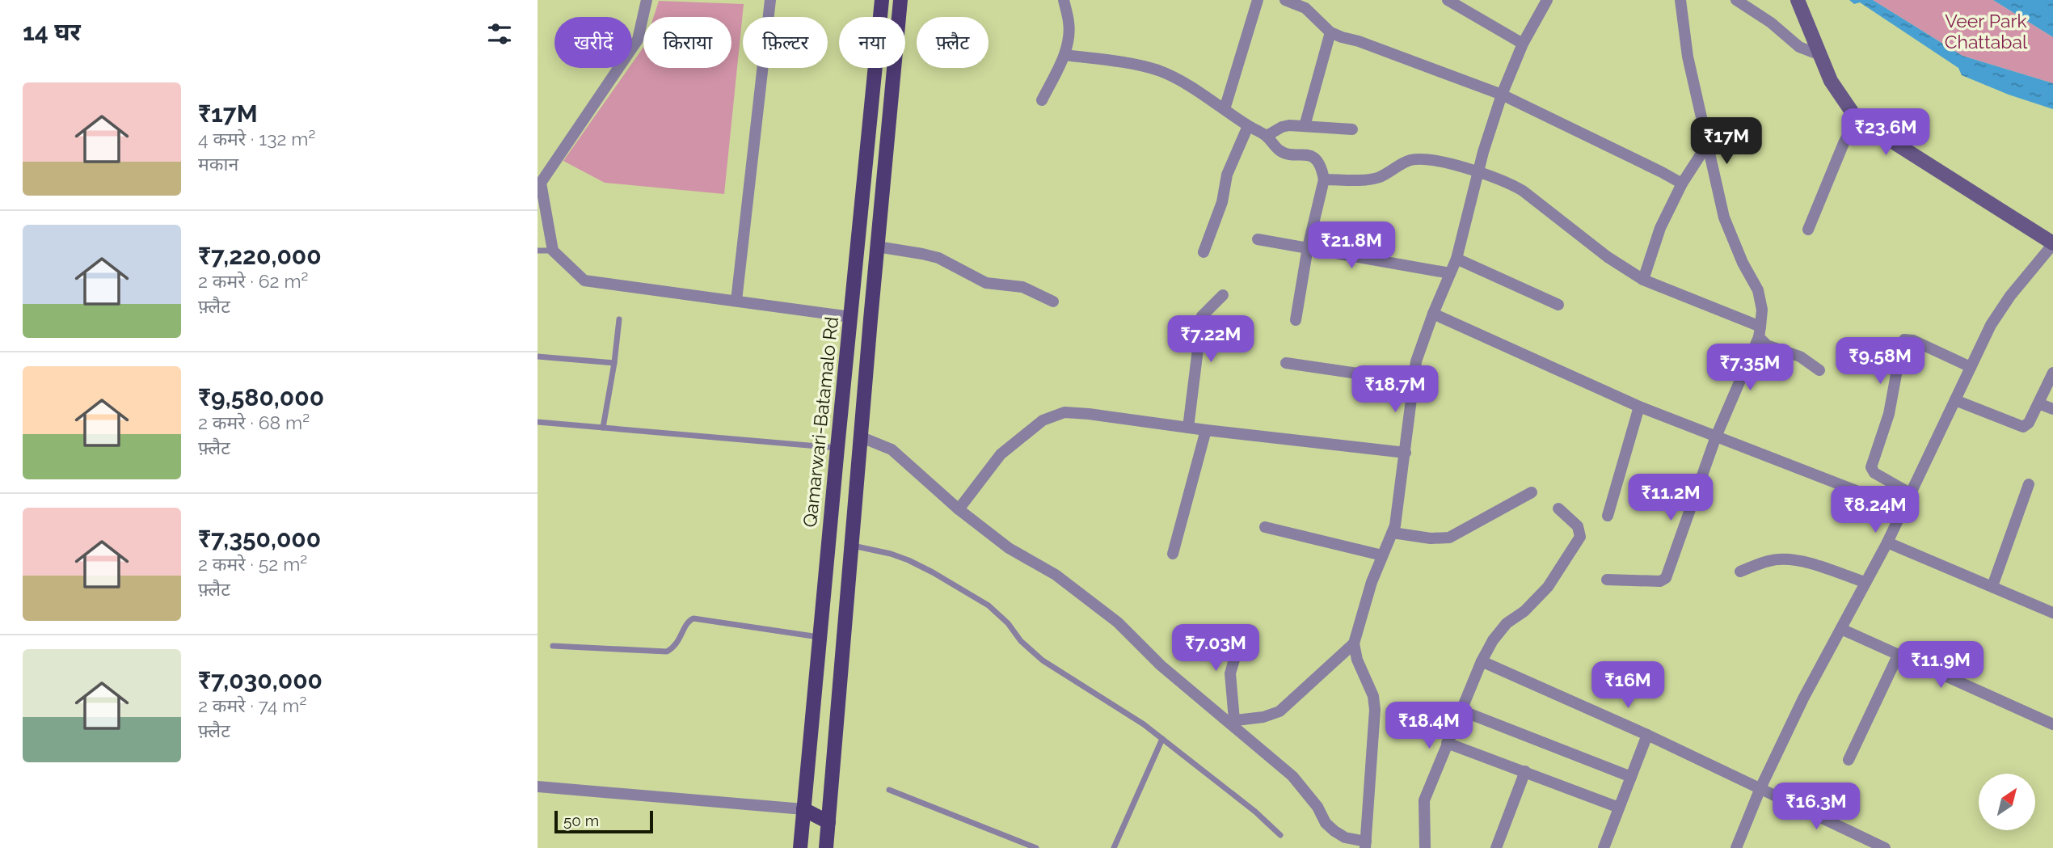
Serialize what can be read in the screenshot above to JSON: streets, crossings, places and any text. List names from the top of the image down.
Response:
{
  "streets": {
    "main road": ["Qamarwari-Batamalo Rd"]
  },
  "parks": ["Veer Park Chattabal"],
  "scale_bar": "50 m",
  "north": "top right",
  "page": {
    "heading": "14 घर",
    "chip": [
      "खरीदें",
      "किराया",
      "फ़िल्टर",
      "नया",
      "फ़्लैट"
    ],
    "list": [
      {
        "name": "₹17M",
        "note": "4 कमरे · 132 m² · मकान"
      },
      {
        "name": "₹7,220,000",
        "note": "2 कमरे · 62 m² · फ़्लैट"
      },
      {
        "name": "₹9,580,000",
        "note": "2 कमरे · 68 m² · फ़्लैट"
      },
      {
        "name": "₹7,350,000",
        "note": "2 कमरे · 52 m² · फ़्लैट"
      },
      {
        "name": "₹7,030,000",
        "note": "2 कमरे · 74 m² · फ़्लैट"
      }
    ],
    "price": [
      "₹23.6M",
      "₹17M",
      "₹21.8M",
      "₹7.22M",
      "₹9.58M",
      "₹7.35M",
      "₹18.7M",
      "₹11.2M",
      "₹8.24M",
      "₹7.03M",
      "₹11.9M",
      "₹16M",
      "₹18.4M",
      "₹16.3M"
    ],
    "scale": "50 m"
  }
}
